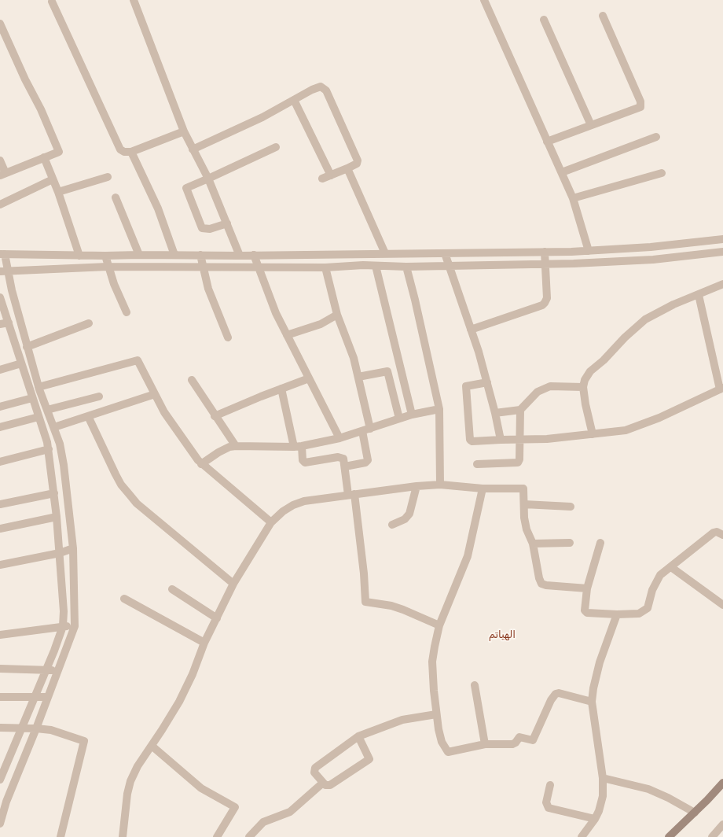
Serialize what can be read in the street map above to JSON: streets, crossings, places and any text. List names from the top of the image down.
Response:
{
  "districts": ["الهياتم"]
}
